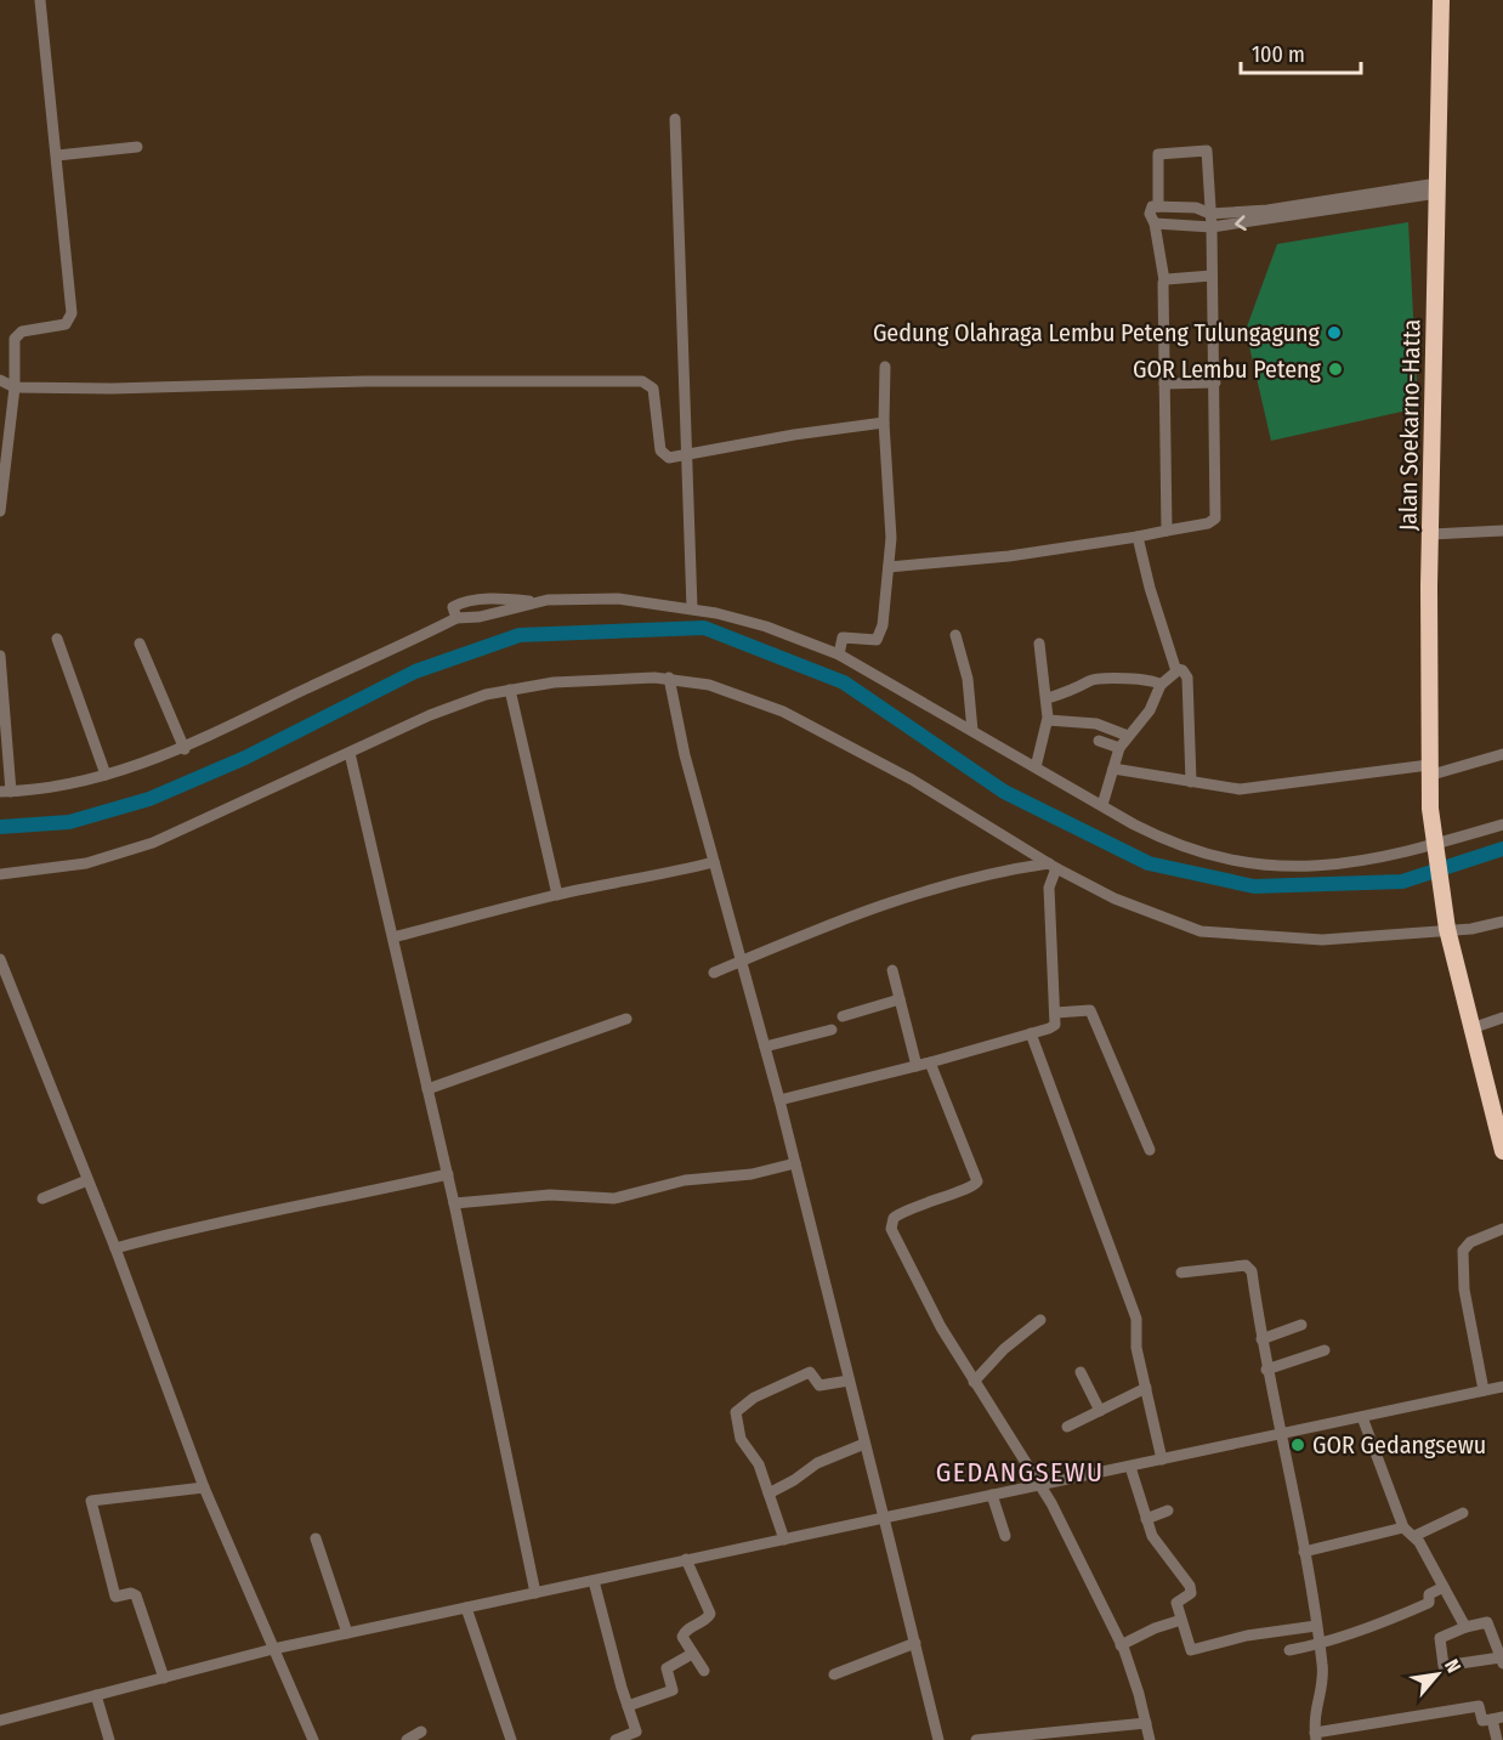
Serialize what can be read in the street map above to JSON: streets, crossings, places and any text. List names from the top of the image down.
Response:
{
  "streets": {
    "highway": ["Jalan Soekarno-Hatta"]
  },
  "districts": ["GEDANGSEWU"],
  "places": ["Gedung Olahraga Lembu Peteng Tulungagung", "GOR Lembu Peteng", "GOR Gedangsewu"],
  "scale_bar": "100 m",
  "north": "top right"
}
